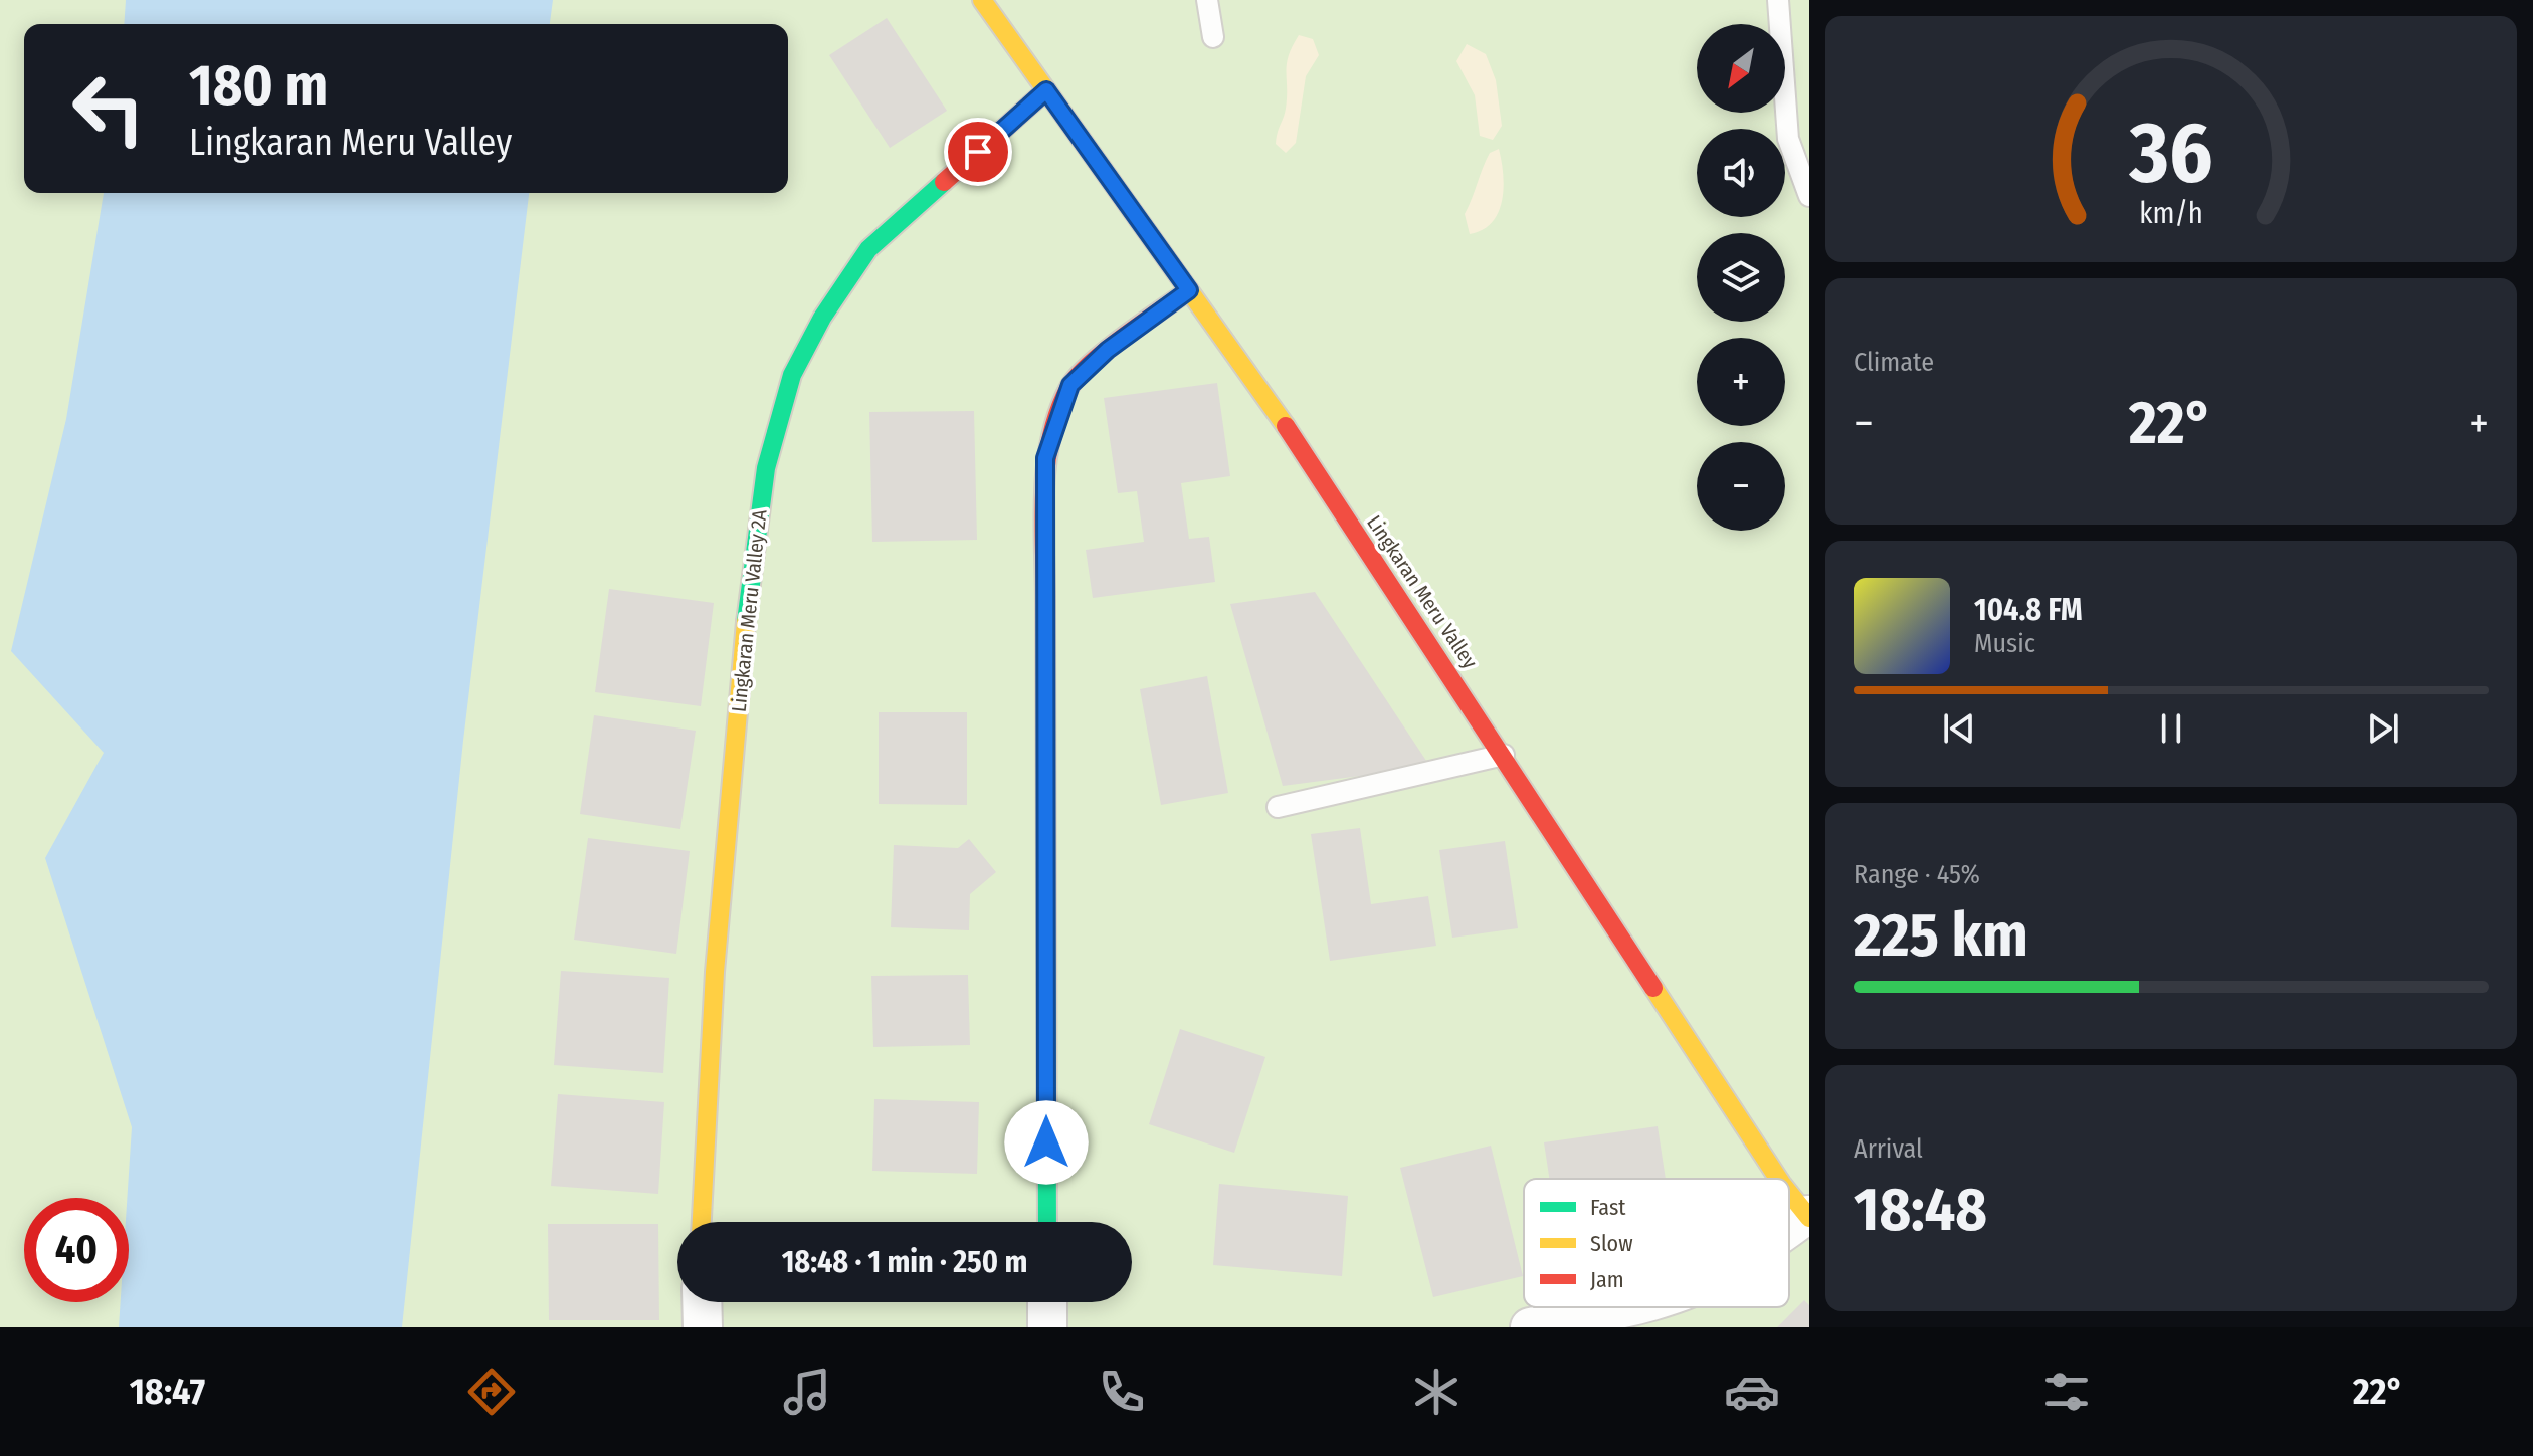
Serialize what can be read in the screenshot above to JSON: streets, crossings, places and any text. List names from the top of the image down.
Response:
{
  "streets": {
    "street": ["Lingkaran Meru Valley", "Lingkaran Meru Valley 2A"]
  },
  "crossings": [
    ["Lingkaran Meru Valley", "Lingkaran Meru Valley 2A"]
  ],
  "legend": ["Fast", "Slow", "Jam"],
  "north": "bottom left",
  "page": {
    "map_buttons": ["+", "−"],
    "turn": ["180 m", "Lingkaran Meru Valley"],
    "tile": [
      "Climate",
      ["Range · 45%", "225 km"],
      ["Arrival", "18:48"]
    ],
    "heat": ["−", "22°", "+"],
    "song": ["104.8 FM", "Music"],
    "limit": "40",
    "trip": "18:48 · 1 min · 250 m",
    "tabs": ["18:47", "22°"],
    "gauge": ["36", "km/h"]
  }
}
